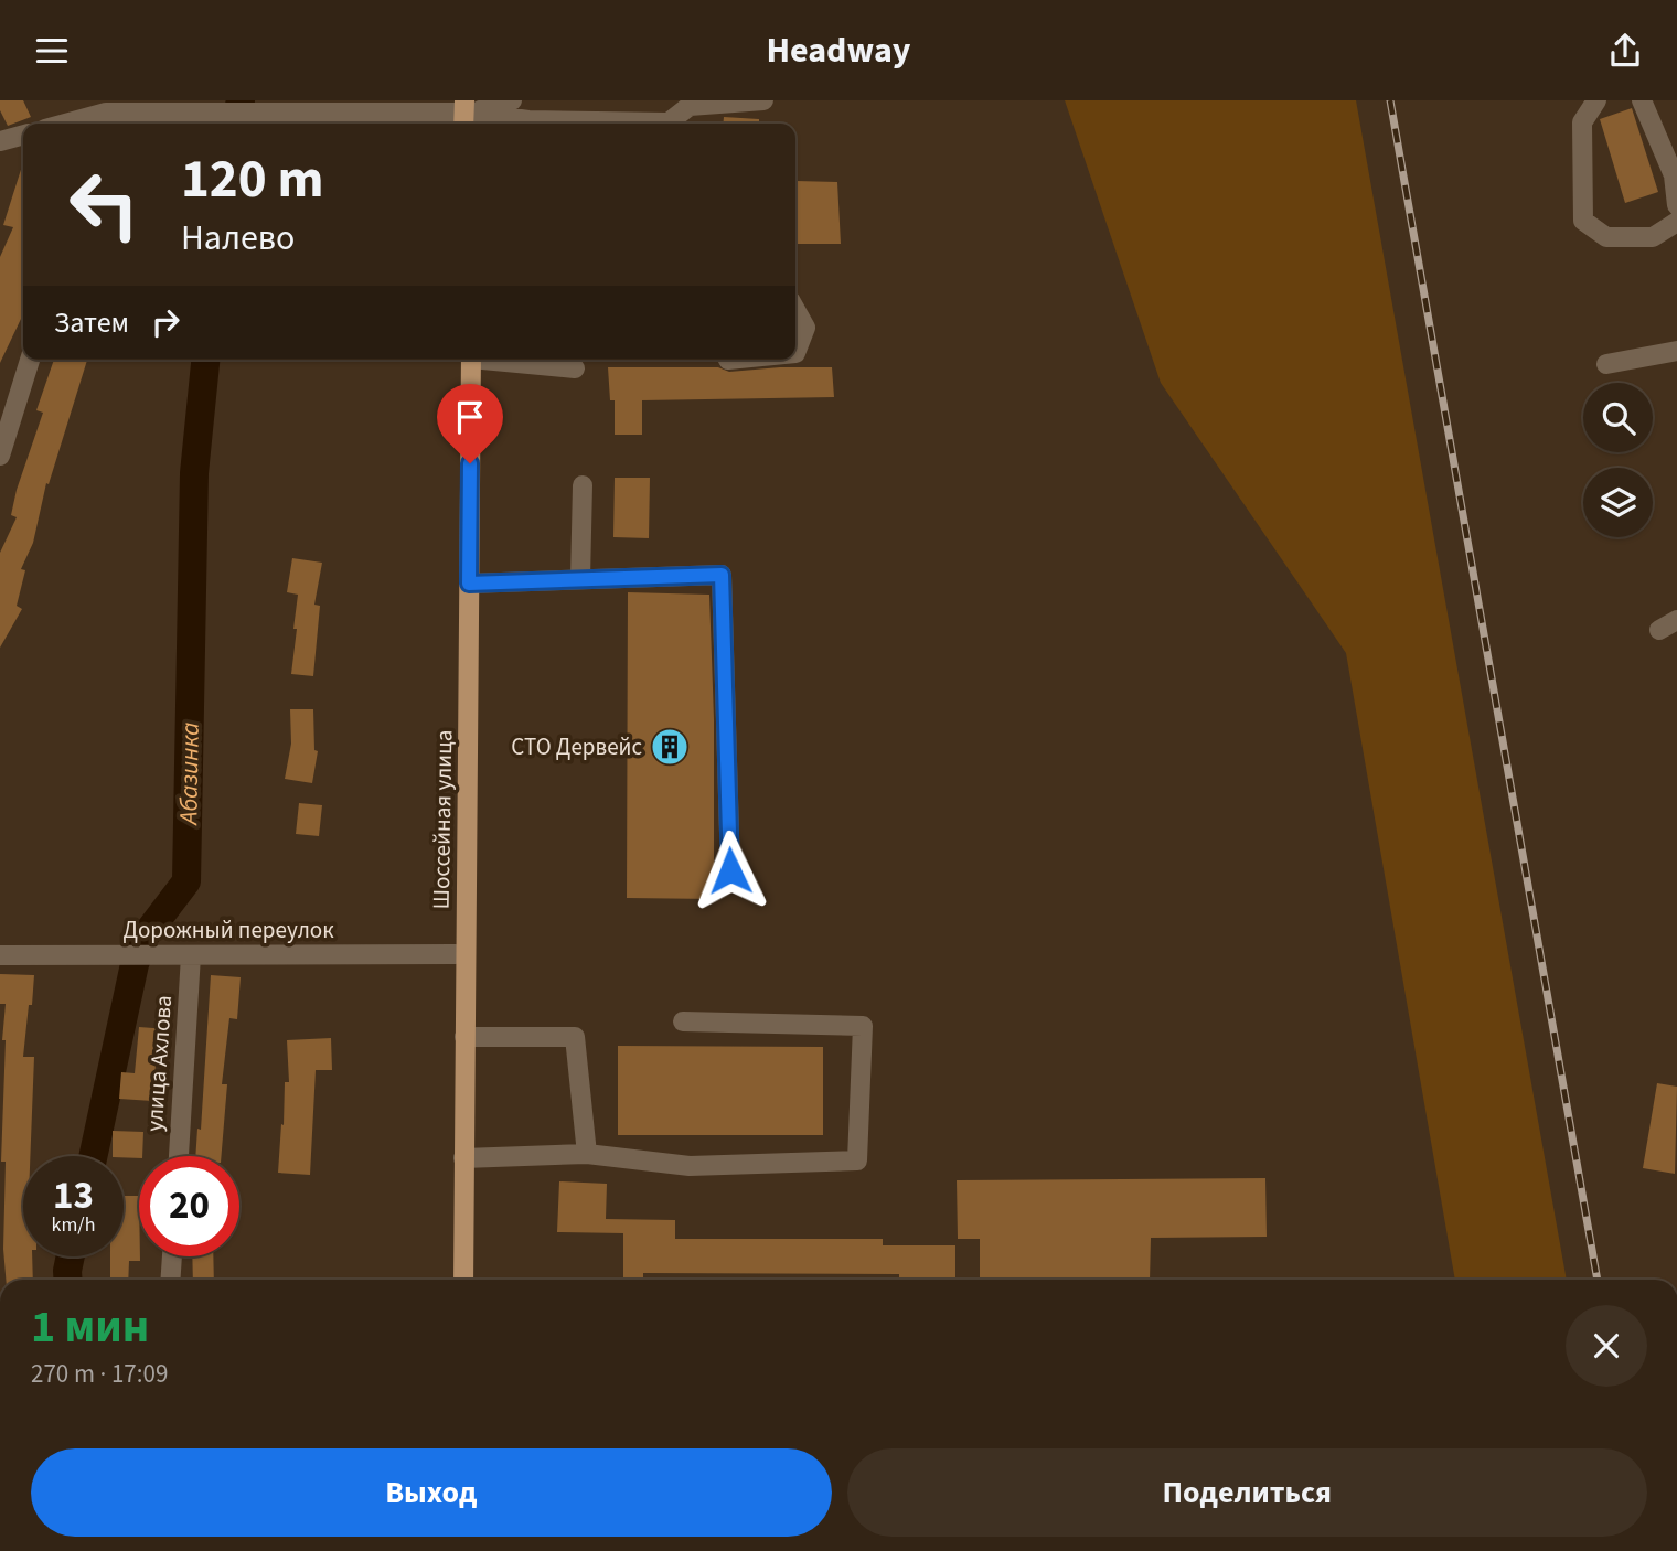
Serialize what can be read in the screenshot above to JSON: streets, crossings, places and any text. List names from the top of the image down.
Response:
{
  "streets": {
    "main road": ["Шоссейная улица"],
    "street": ["Дорожный переулок", "улица Ахлова"]
  },
  "crossings": [
    ["Шоссейная улица", "Дорожный переулок"],
    ["Дорожный переулок", "улица Ахлова"]
  ],
  "water": ["Абазинка"],
  "places": {
    "building": ["СТО Дервейс"]
  },
  "page": {
    "header": "Headway",
    "turn": ["120 m", "Налево"],
    "then": "Затем",
    "speed": "13 km/h",
    "limit": "20",
    "heading": ["1 мин", "270 m · 17:09"],
    "buttons": ["Выход", "Поделиться"]
  }
}
